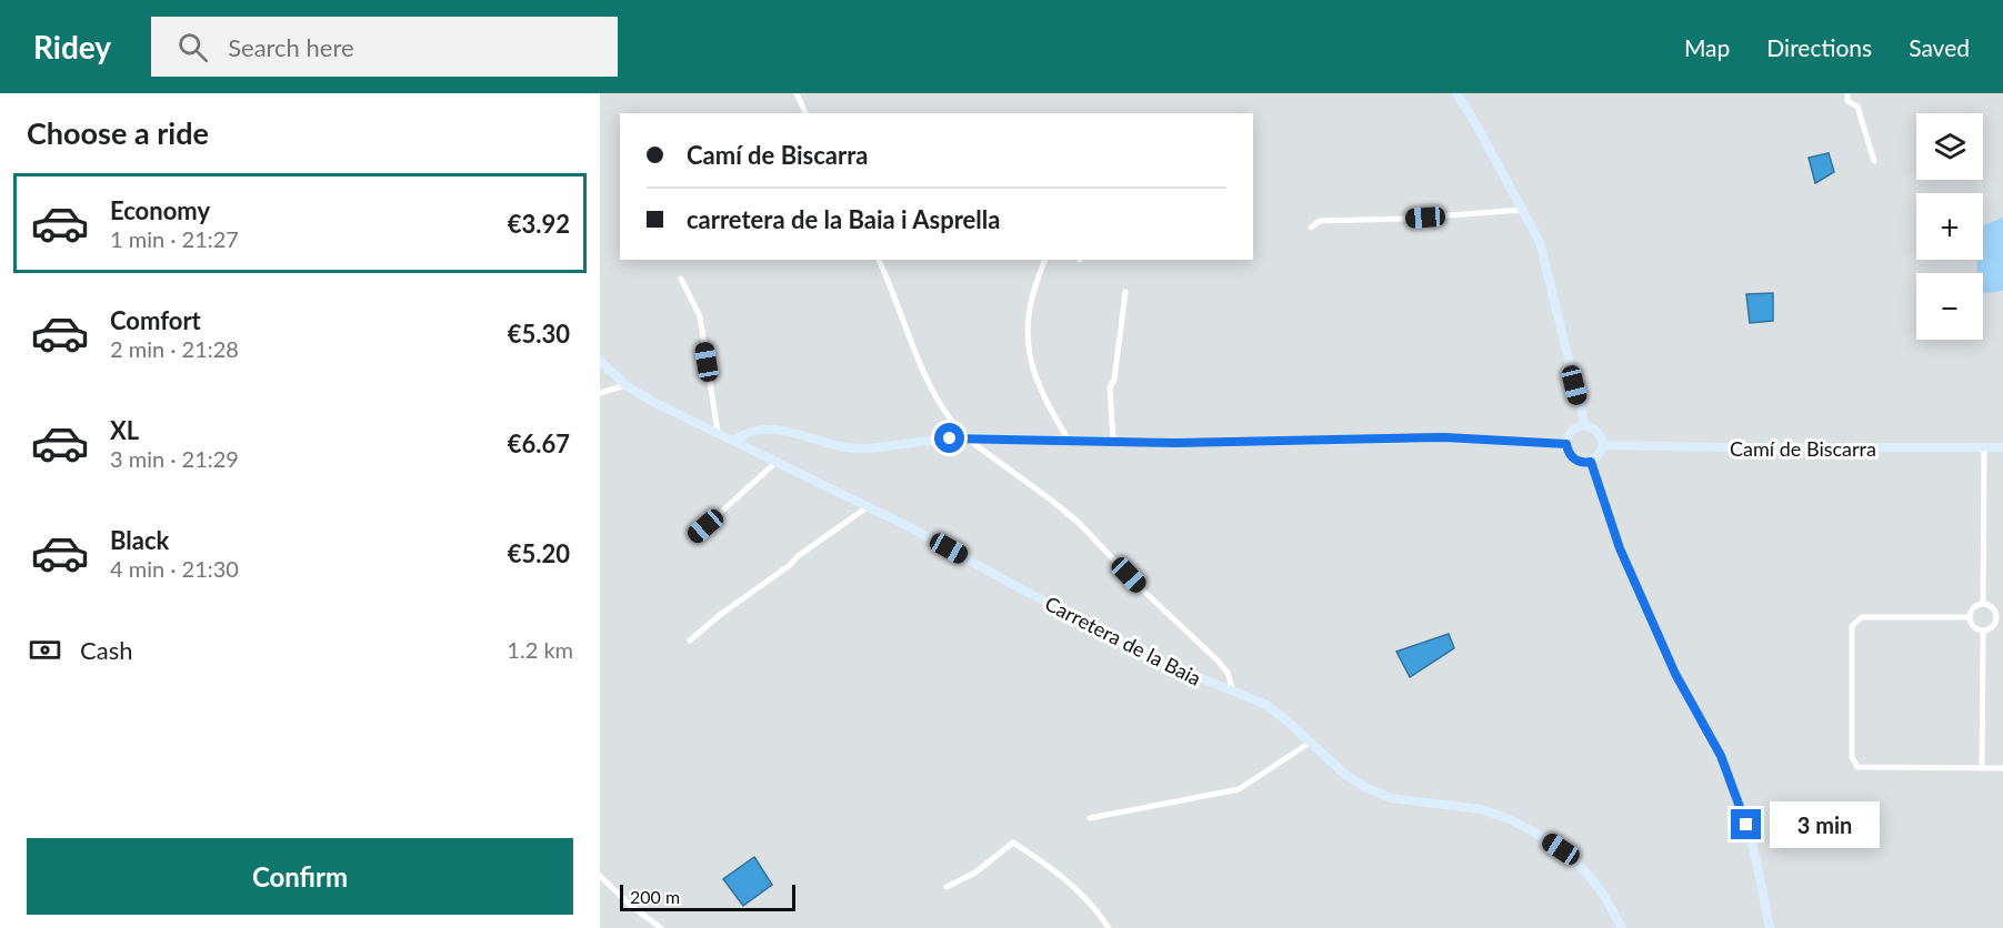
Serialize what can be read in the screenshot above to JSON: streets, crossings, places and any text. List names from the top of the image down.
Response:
{
  "streets": {
    "main road": ["Camí de Biscarra", "Carretera de la Baia"]
  },
  "scale_bar": "200 m",
  "page": {
    "header": "Ridey",
    "search": "Search here",
    "nav": ["Map", "Directions", "Saved"],
    "heading": "Choose a ride",
    "map_buttons": ["+", "−"],
    "banner": ["Camí de Biscarra", "carretera de la Baia i Asprella"],
    "list": [
      {
        "name": "Economy",
        "note": "1 min · 21:27",
        "value": "€3.92"
      },
      {
        "name": "Comfort",
        "note": "2 min · 21:28",
        "value": "€5.30"
      },
      {
        "name": "XL",
        "note": "3 min · 21:29",
        "value": "€6.67"
      },
      {
        "name": "Black",
        "note": "4 min · 21:30",
        "value": "€5.20"
      }
    ],
    "pay": ["Cash", "1.2 km"],
    "bubble": "3 min",
    "buttons": "Confirm",
    "scale": "200 m"
  }
}
